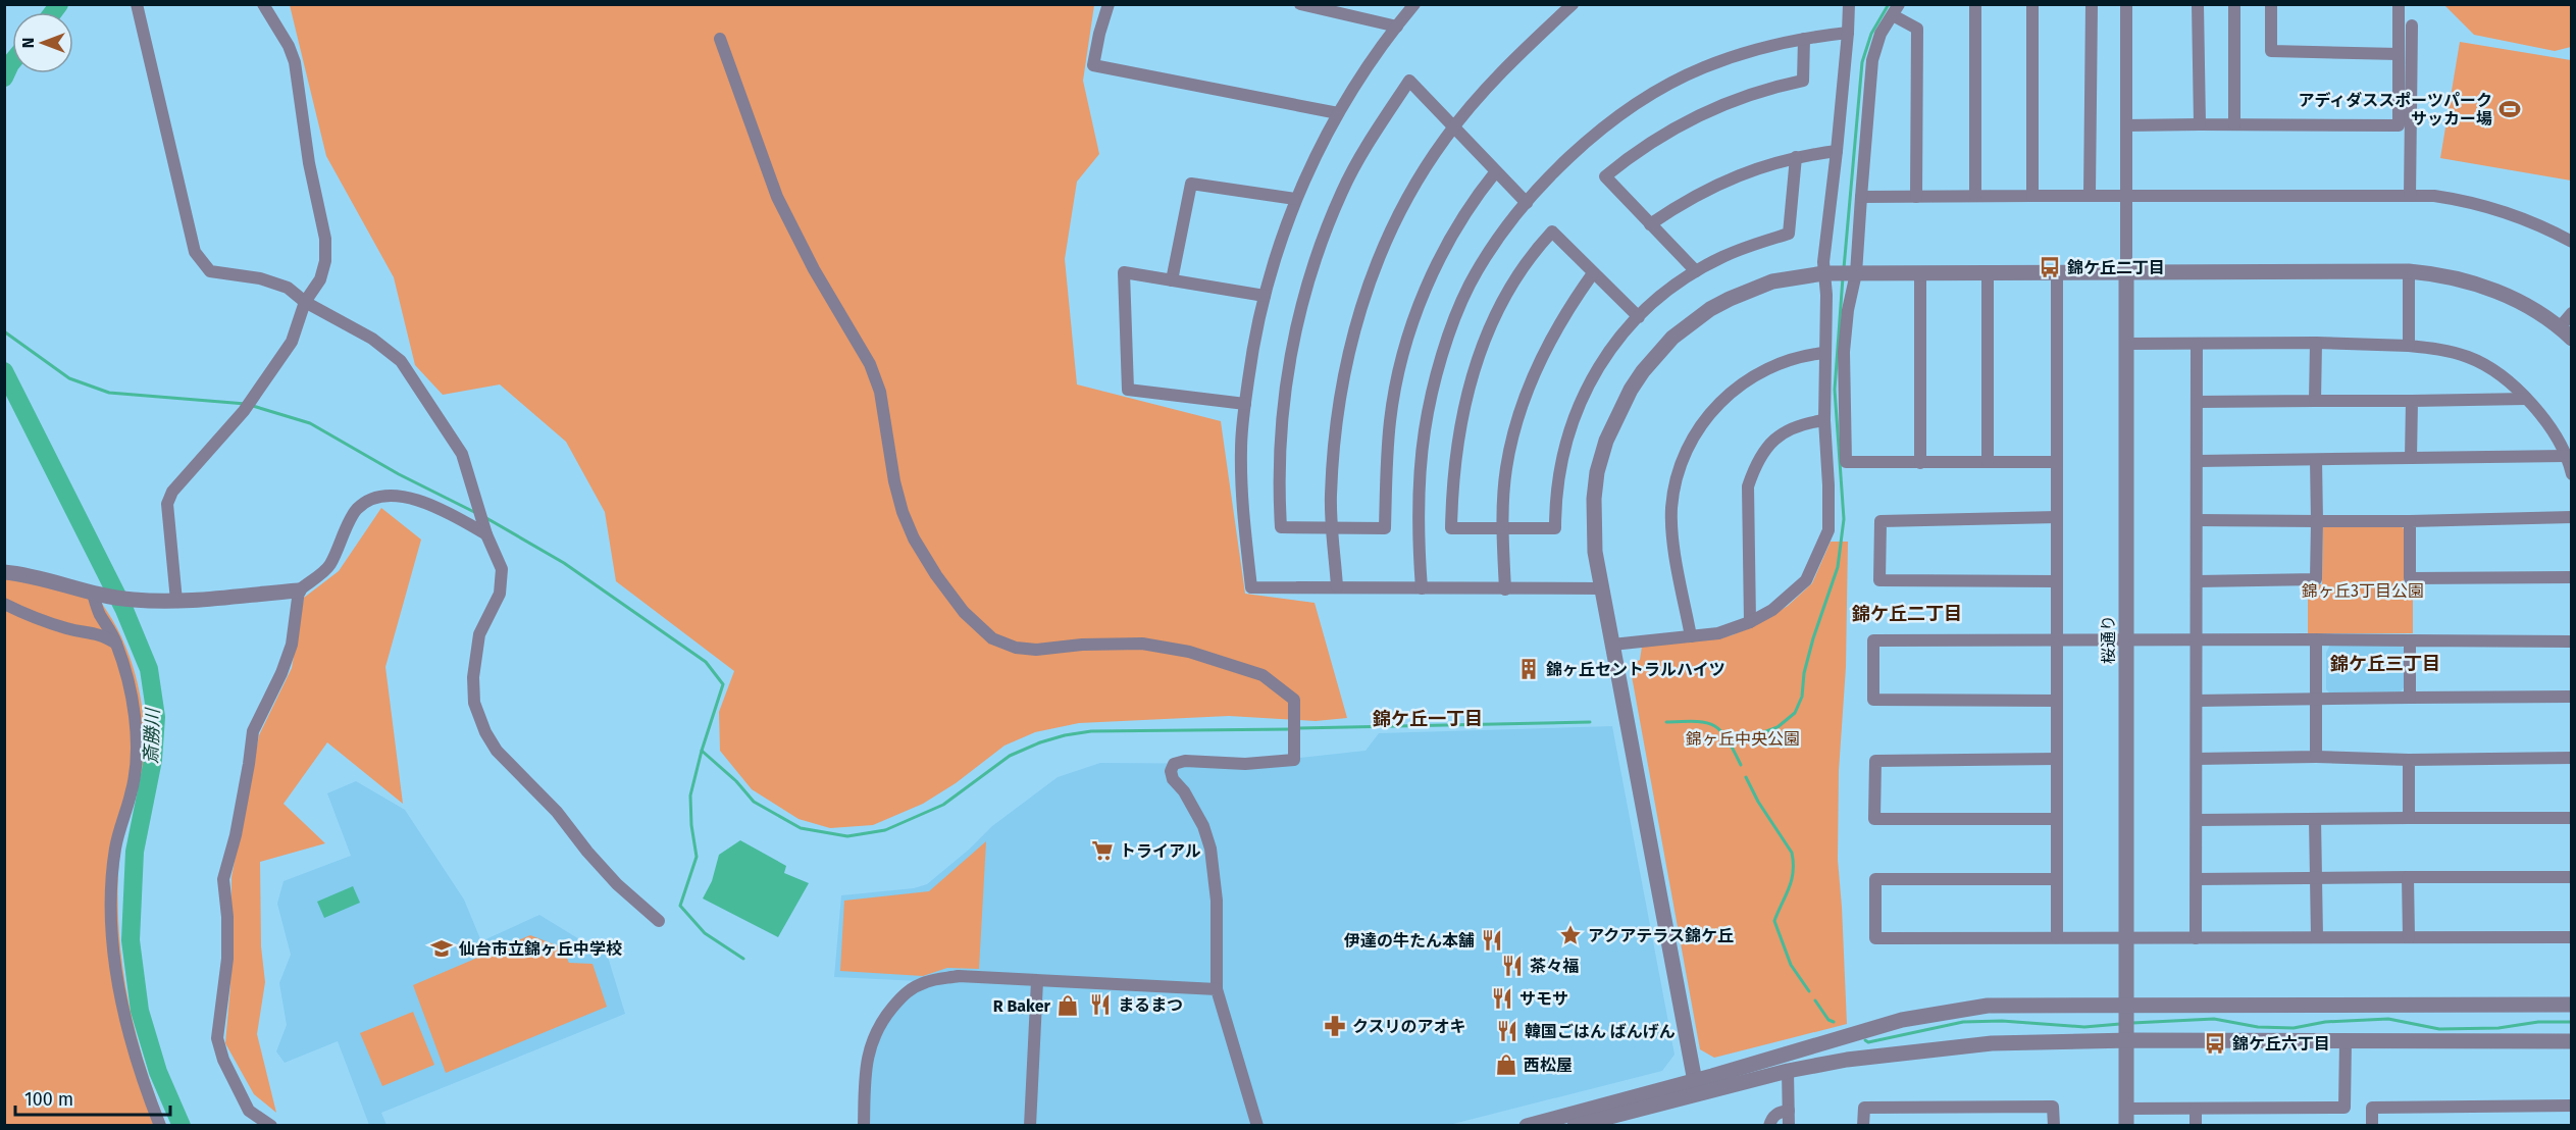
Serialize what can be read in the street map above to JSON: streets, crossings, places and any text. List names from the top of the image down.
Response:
{
  "streets": {
    "street": ["桜通り"]
  },
  "districts": ["錦ケ丘二丁目", "錦ケ丘三丁目", "錦ケ丘一丁目"],
  "water": ["斎勝川"],
  "parks": ["錦ヶ丘3丁目公園", "錦ヶ丘中央公園"],
  "places": {
    "sports": ["アディダススポーツパーク サッカー場"],
    "bus stop": ["錦ケ丘二丁目", "錦ケ丘六丁目"],
    "building": ["錦ヶ丘セントラルハイツ"],
    "supermarket": ["トライアル"],
    "place": ["アクアテラス錦ケ丘"],
    "restaurant": [
      "伊達の牛たん本舗",
      "茶々福",
      "サモサ",
      "まるまつ",
      "韓国ごはん ばんげん"
    ],
    "school or university": ["仙台市立錦ヶ丘中学校"],
    "shop": ["R Baker", "西松屋"],
    "pharmacy": ["クスリのアオキ"]
  },
  "scale_bar": "100 m",
  "north": "left"
}
